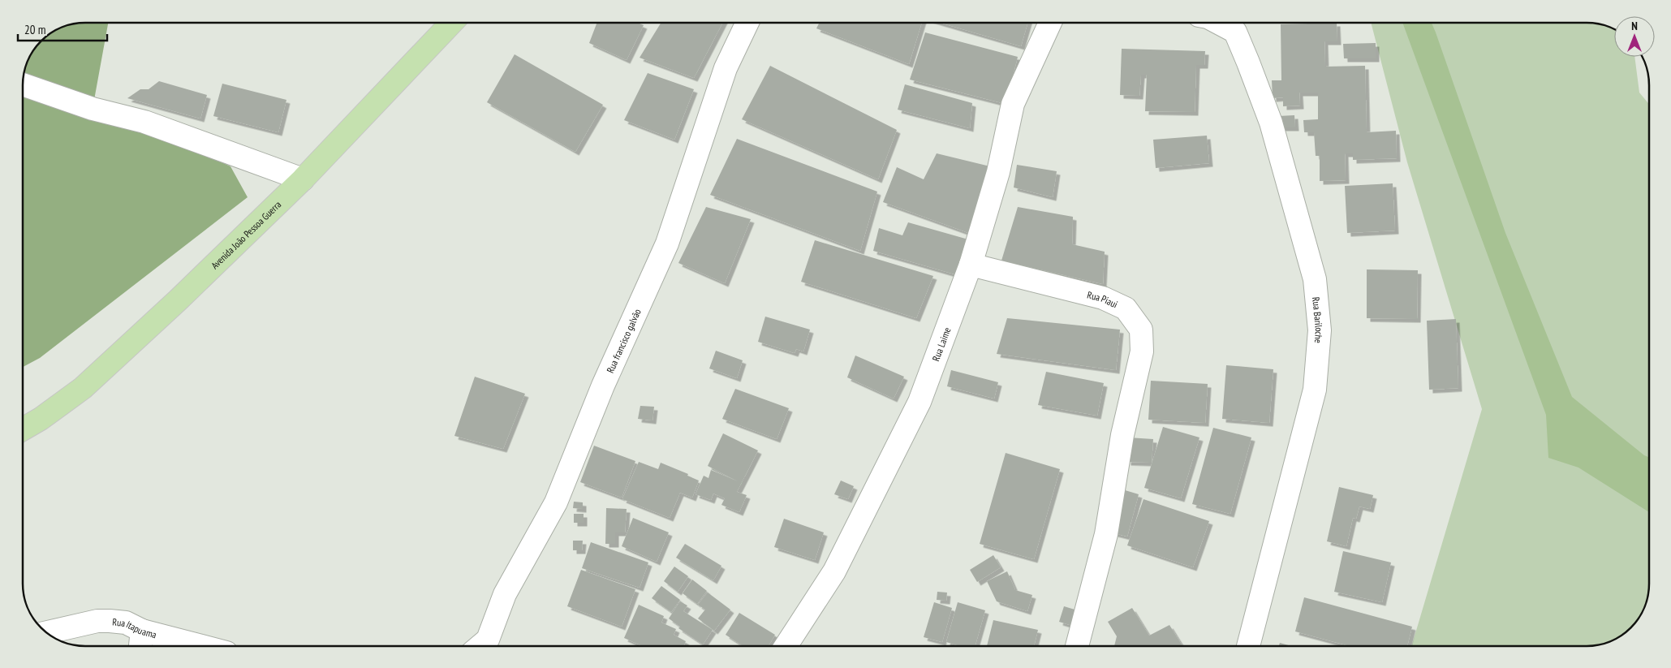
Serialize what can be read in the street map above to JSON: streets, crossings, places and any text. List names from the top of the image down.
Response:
{
  "streets": {
    "main road": ["Avenida João Pessoa Guerra"],
    "street": [
      "Rua Piaui",
      "Rua Bariloche",
      "Rua francisco galvão",
      "Rua Laime",
      "Rua Itapuama"
    ]
  },
  "crossings": [
    ["Rua Piaui", "Rua Laime"]
  ],
  "scale_bar": "20 m",
  "north": "top"
}
